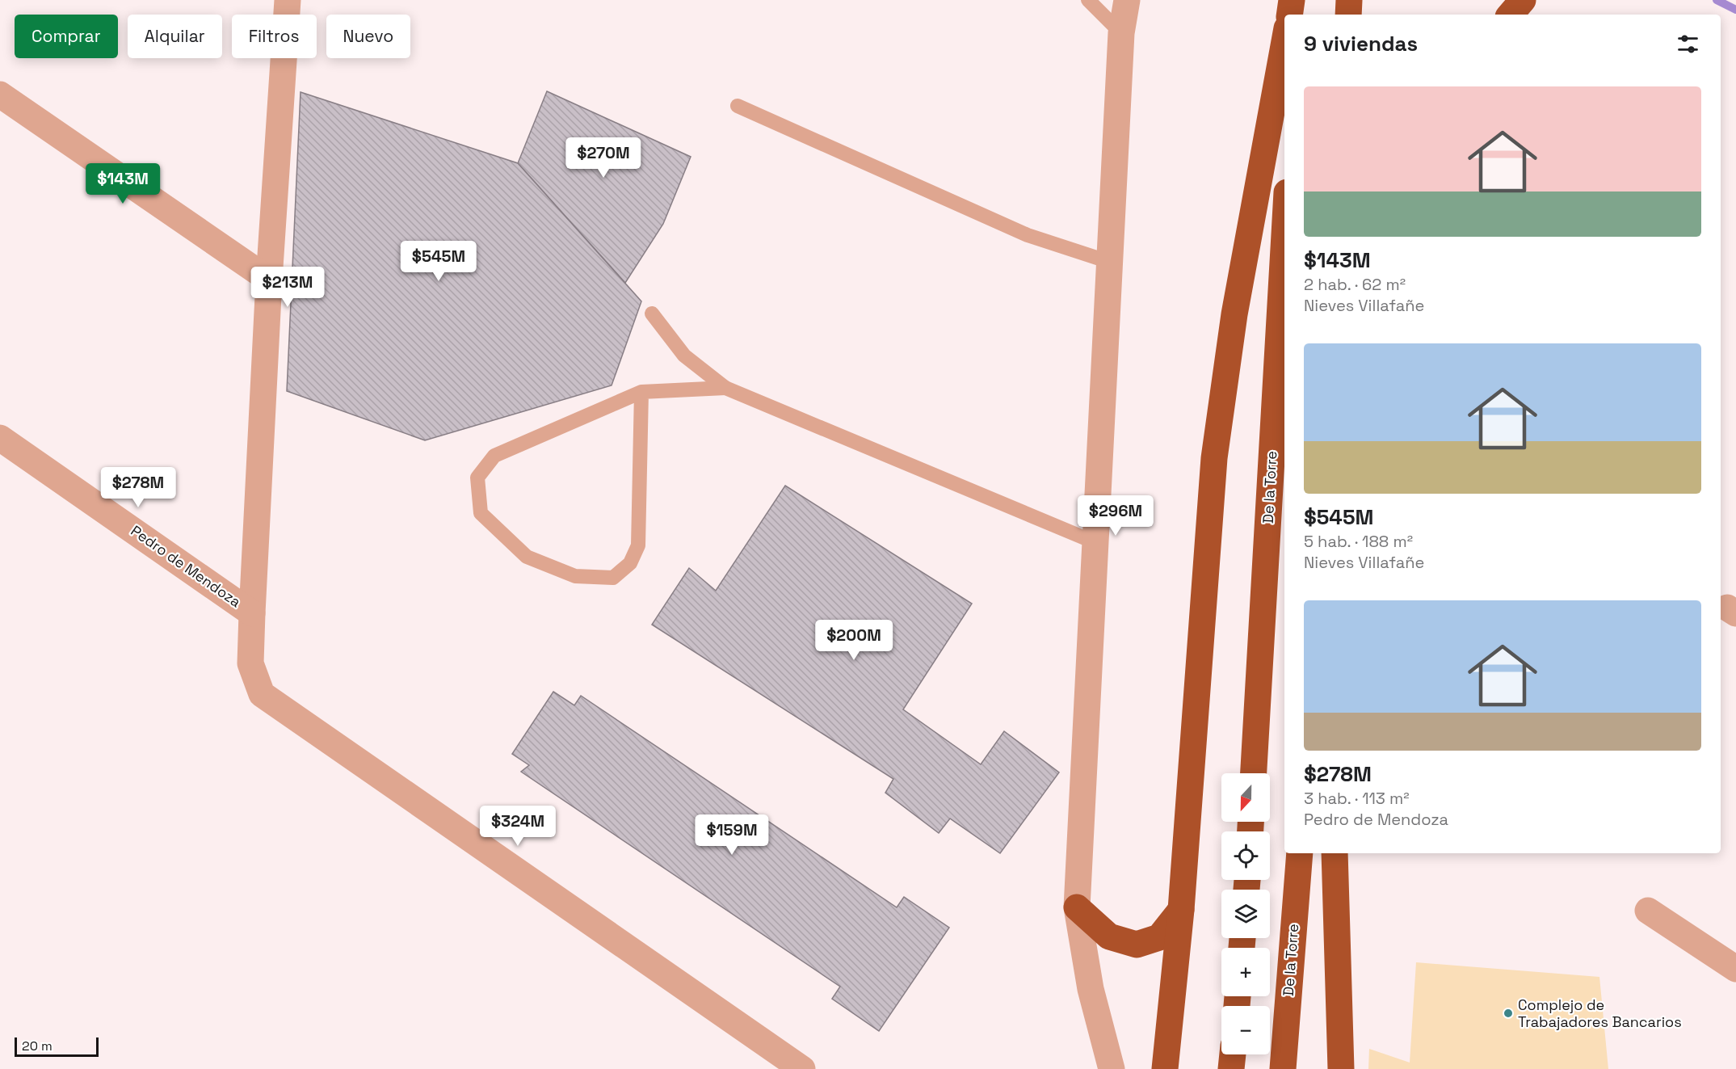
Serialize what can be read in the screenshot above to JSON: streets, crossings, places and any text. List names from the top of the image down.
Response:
{
  "streets": {
    "highway": ["De la Torre"],
    "street": ["Pedro de Mendoza"]
  },
  "places": ["Complejo de Trabajadores Bancarios"],
  "scale_bar": "20 m",
  "north": "bottom",
  "page": {
    "chip": [
      "Comprar",
      "Alquilar",
      "Filtros",
      "Nuevo"
    ],
    "heading": "9 viviendas",
    "list": [
      {
        "name": "$143M",
        "note": "2 hab. · 62 m² · Nieves Villafañe"
      },
      {
        "name": "$545M",
        "note": "5 hab. · 188 m² · Nieves Villafañe"
      },
      {
        "name": "$278M",
        "note": "3 hab. · 113 m² · Pedro de Mendoza"
      }
    ],
    "price": [
      "$270M",
      "$143M",
      "$545M",
      "$213M",
      "$278M",
      "$296M",
      "$200M",
      "$324M",
      "$159M"
    ],
    "map_buttons": ["+", "−"],
    "scale": "20 m"
  }
}
